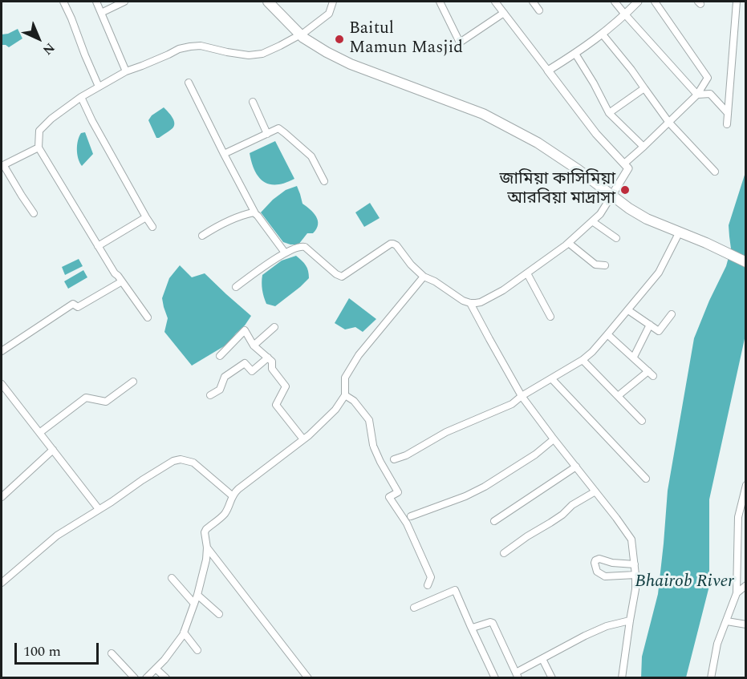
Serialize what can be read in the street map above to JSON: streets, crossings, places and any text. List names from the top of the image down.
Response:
{
  "water": ["Bhairob River"],
  "places": ["Baitul Mamun Masjid", "জামিয়া কাসিমিয়া আরবিয়া মাদ্রাসা"],
  "scale_bar": "100 m",
  "north": "bottom right"
}
